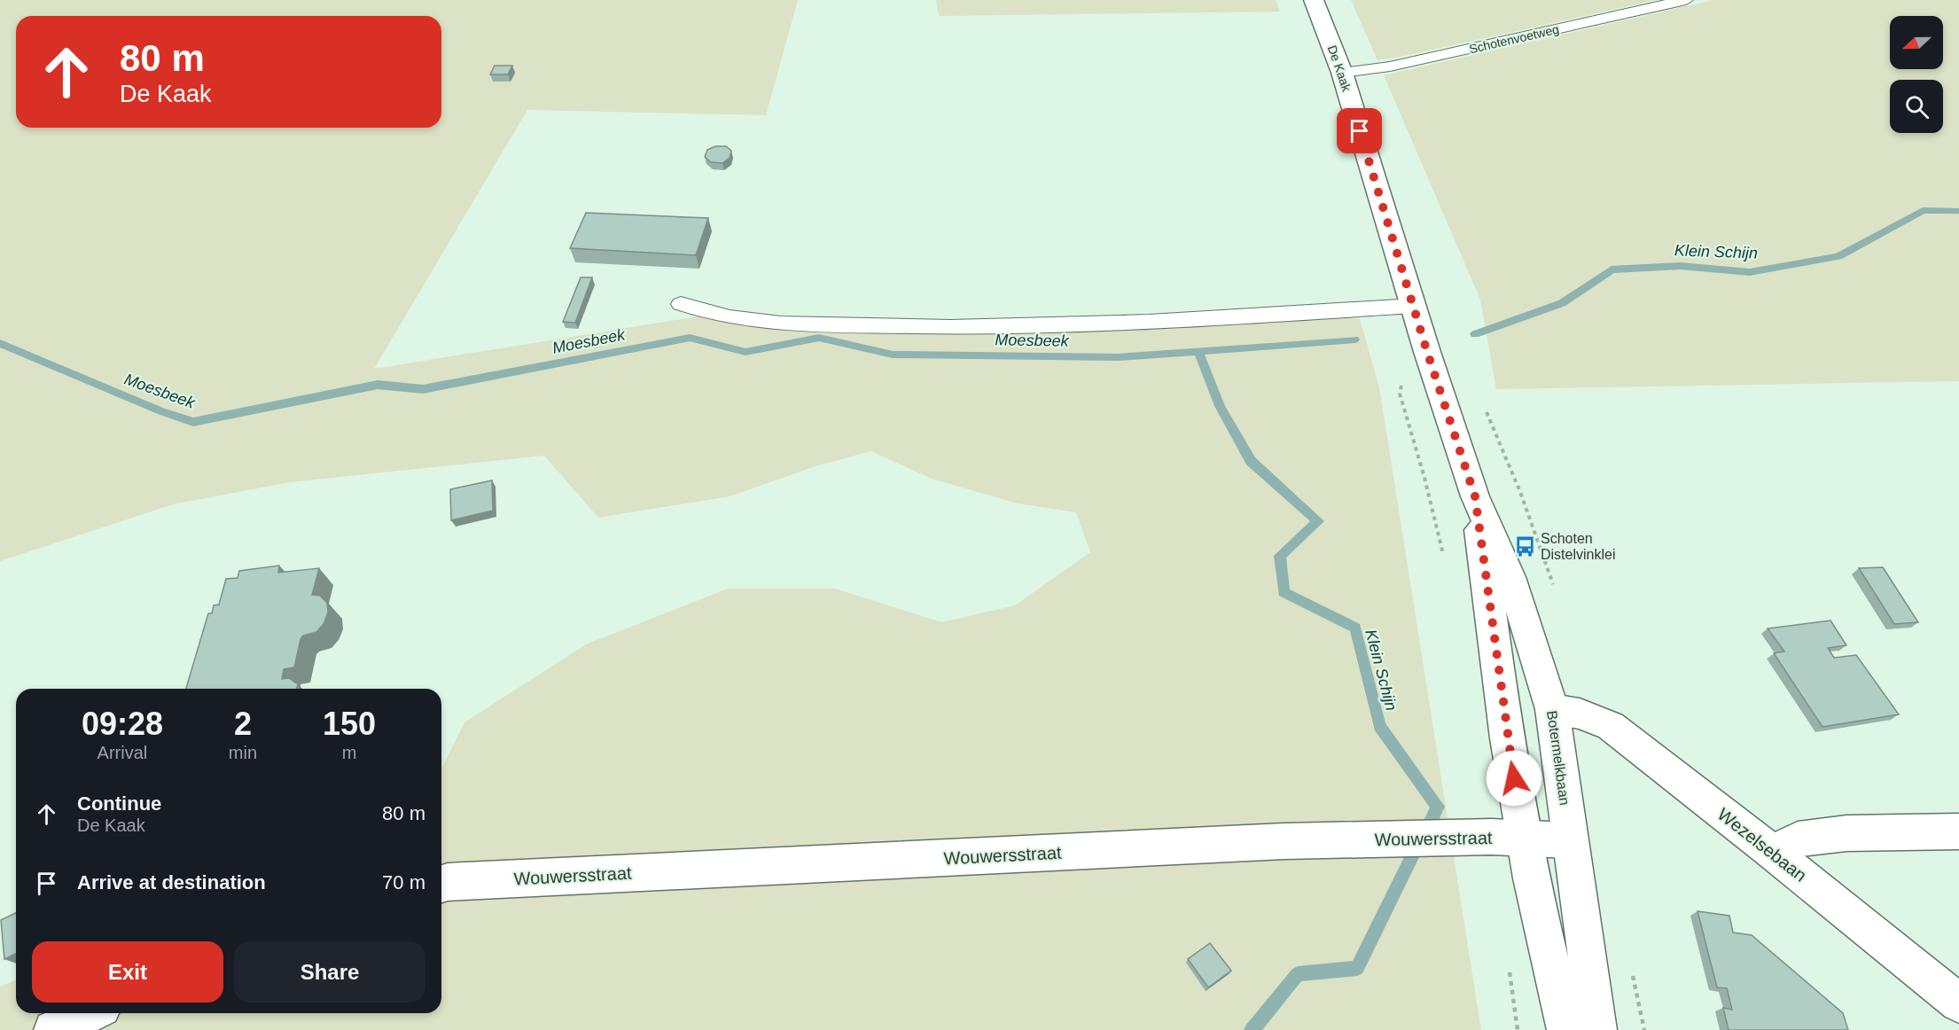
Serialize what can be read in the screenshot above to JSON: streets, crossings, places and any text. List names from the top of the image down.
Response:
{
  "streets": {
    "main road": [
      "De Kaak",
      "Botermelkbaan",
      "Wouwersstraat",
      "Wezelsebaan"
    ],
    "lane": ["Schotenvoetweg"]
  },
  "crossings": [
    ["Schotenvoetweg", "De Kaak"],
    ["De Kaak", "Botermelkbaan"],
    ["Botermelkbaan", "Wouwersstraat"],
    ["Botermelkbaan", "Wezelsebaan"]
  ],
  "water": ["Klein Schijn", "Moesbeek"],
  "places": {
    "bus stop": ["Schoten Distelvinklei"]
  },
  "north": "left",
  "page": {
    "turn": ["80 m", "De Kaak"],
    "eta": [
      "09:28",
      "Arrival",
      "2",
      "min",
      "150",
      "m"
    ],
    "list": [
      {
        "name": "Continue",
        "note": "De Kaak",
        "value": "80 m"
      },
      {
        "name": "Arrive at destination",
        "value": "70 m"
      }
    ],
    "buttons": ["Exit", "Share"]
  }
}
